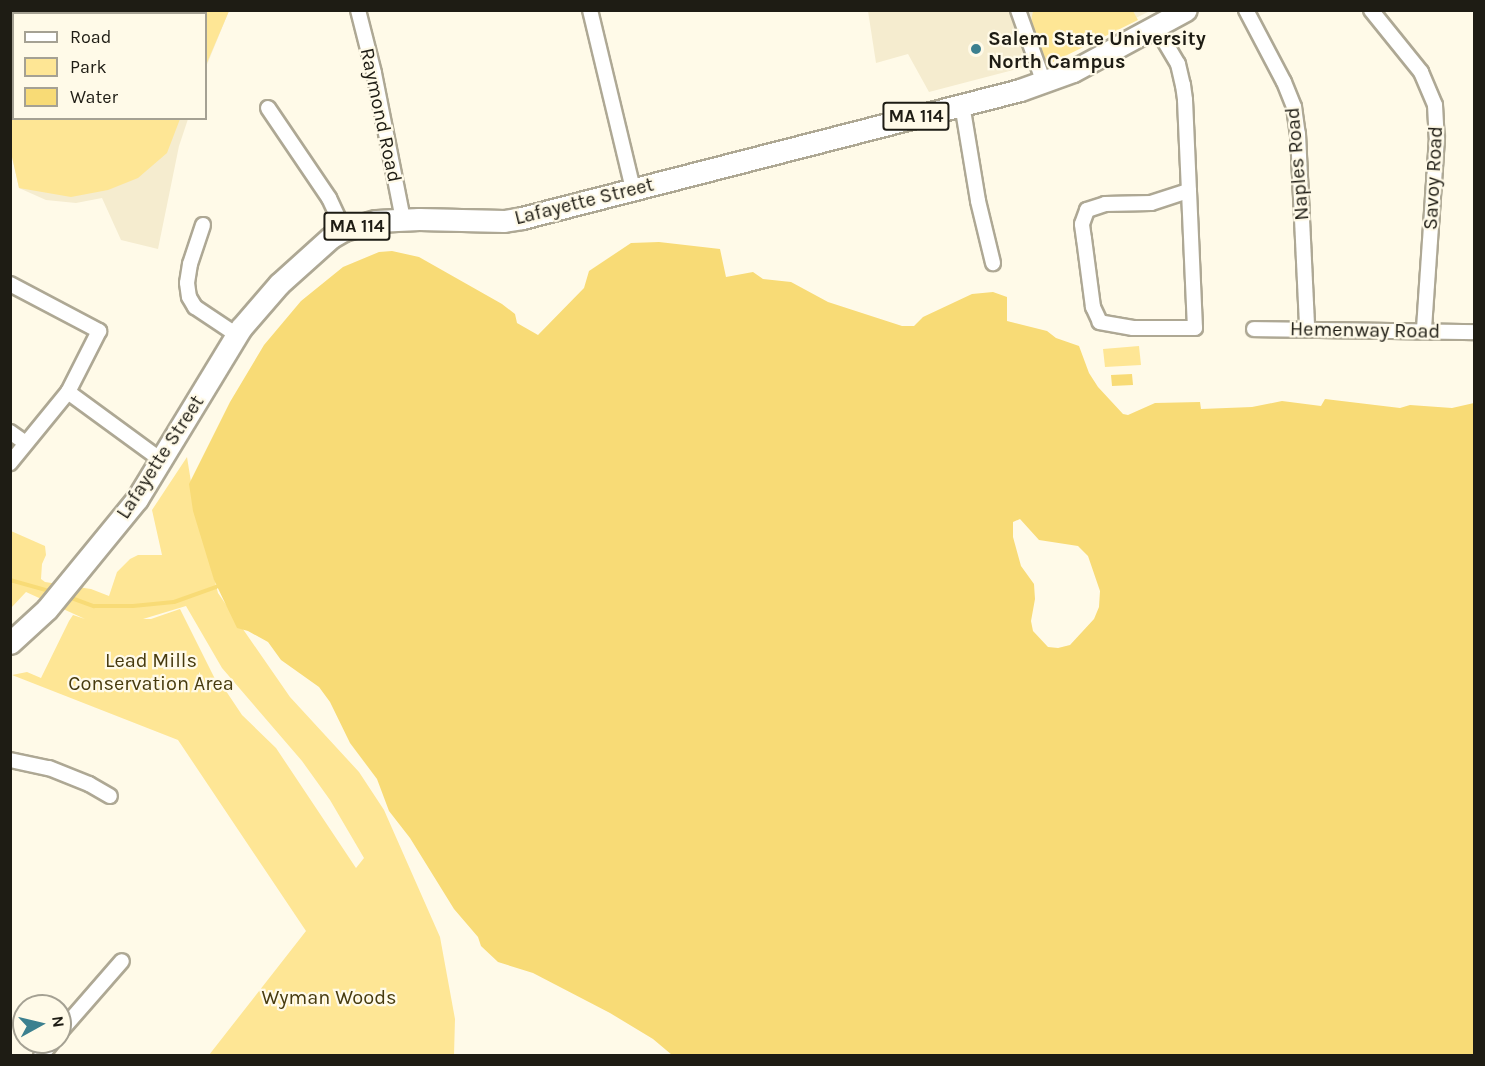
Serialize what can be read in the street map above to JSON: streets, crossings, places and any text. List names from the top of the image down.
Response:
{
  "streets": {
    "main road": ["MA 114", "Lafayette Street"],
    "street": [
      "Raymond Road",
      "Naples Road",
      "Savoy Road",
      "Hemenway Road"
    ]
  },
  "crossings": [
    ["Raymond Road", "Lafayette Street"],
    ["Naples Road", "Hemenway Road"],
    ["Savoy Road", "Hemenway Road"]
  ],
  "parks": ["Lead Mills Conservation Area", "Wyman Woods"],
  "places": ["Salem State University North Campus"],
  "legend": ["Road", "Park", "Water"],
  "north": "right"
}
